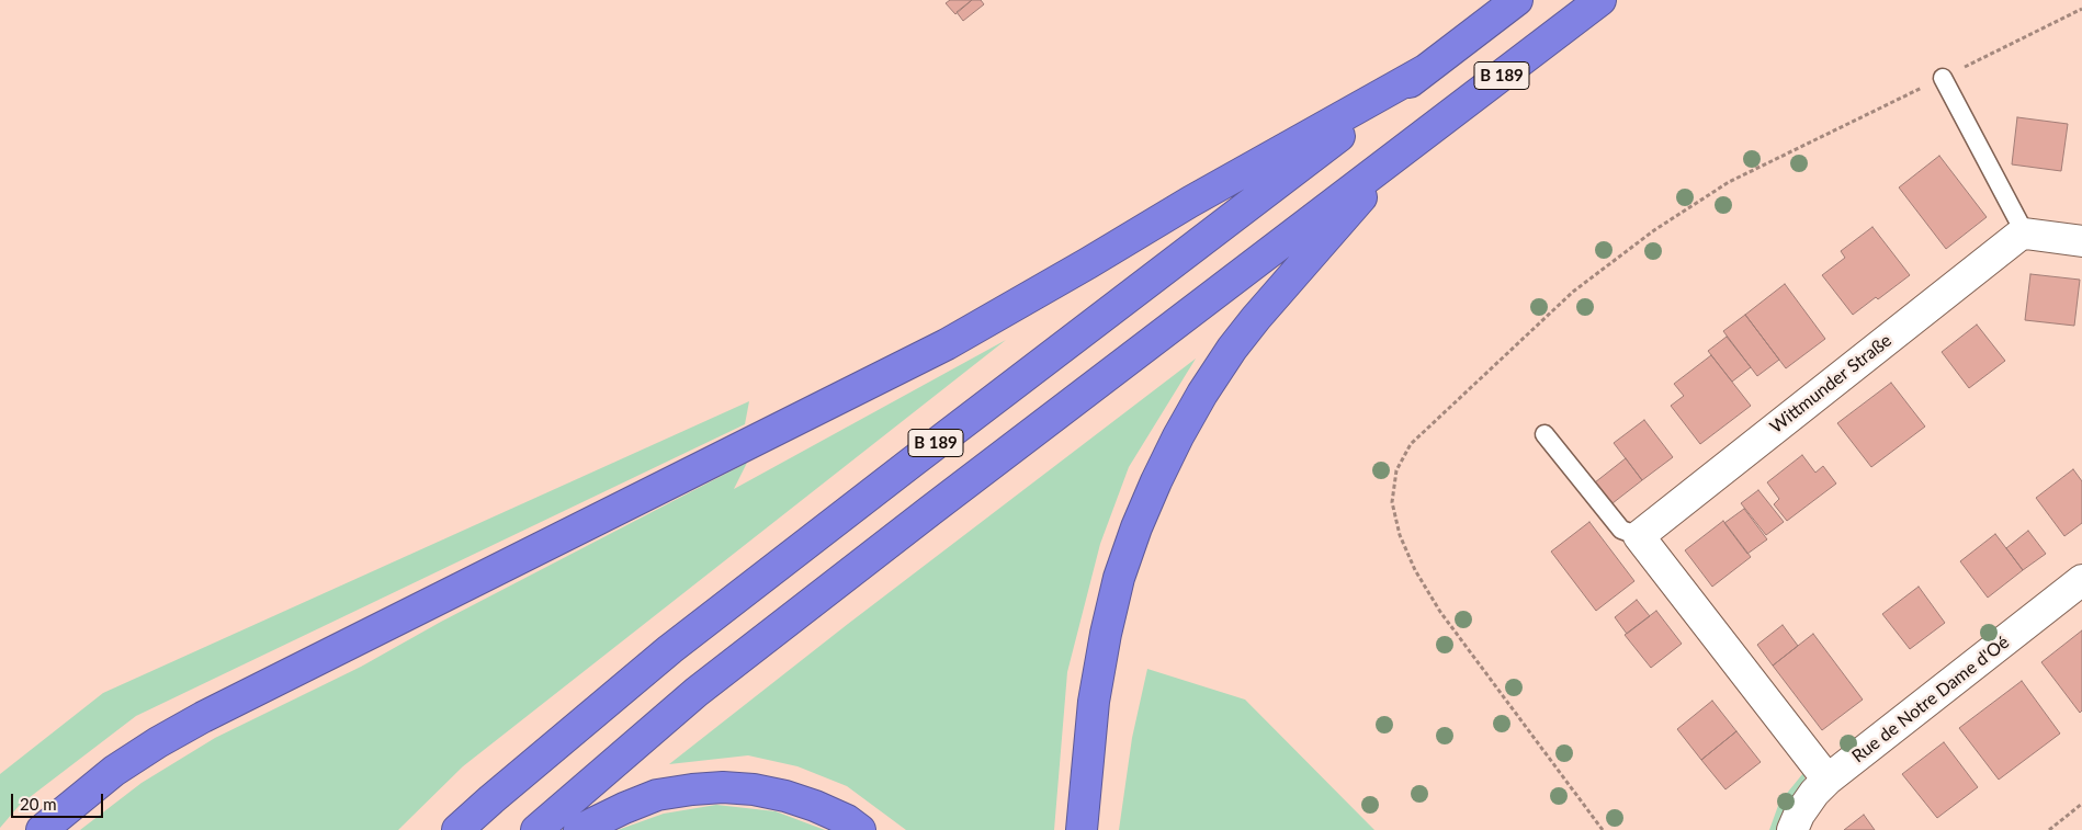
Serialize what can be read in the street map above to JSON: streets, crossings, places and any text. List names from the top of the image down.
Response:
{
  "streets": {
    "highway": ["B 189"],
    "street": ["Wittmunder Straße", "Rue de Notre Dame d'Oé"]
  },
  "scale_bar": "20 m"
}
